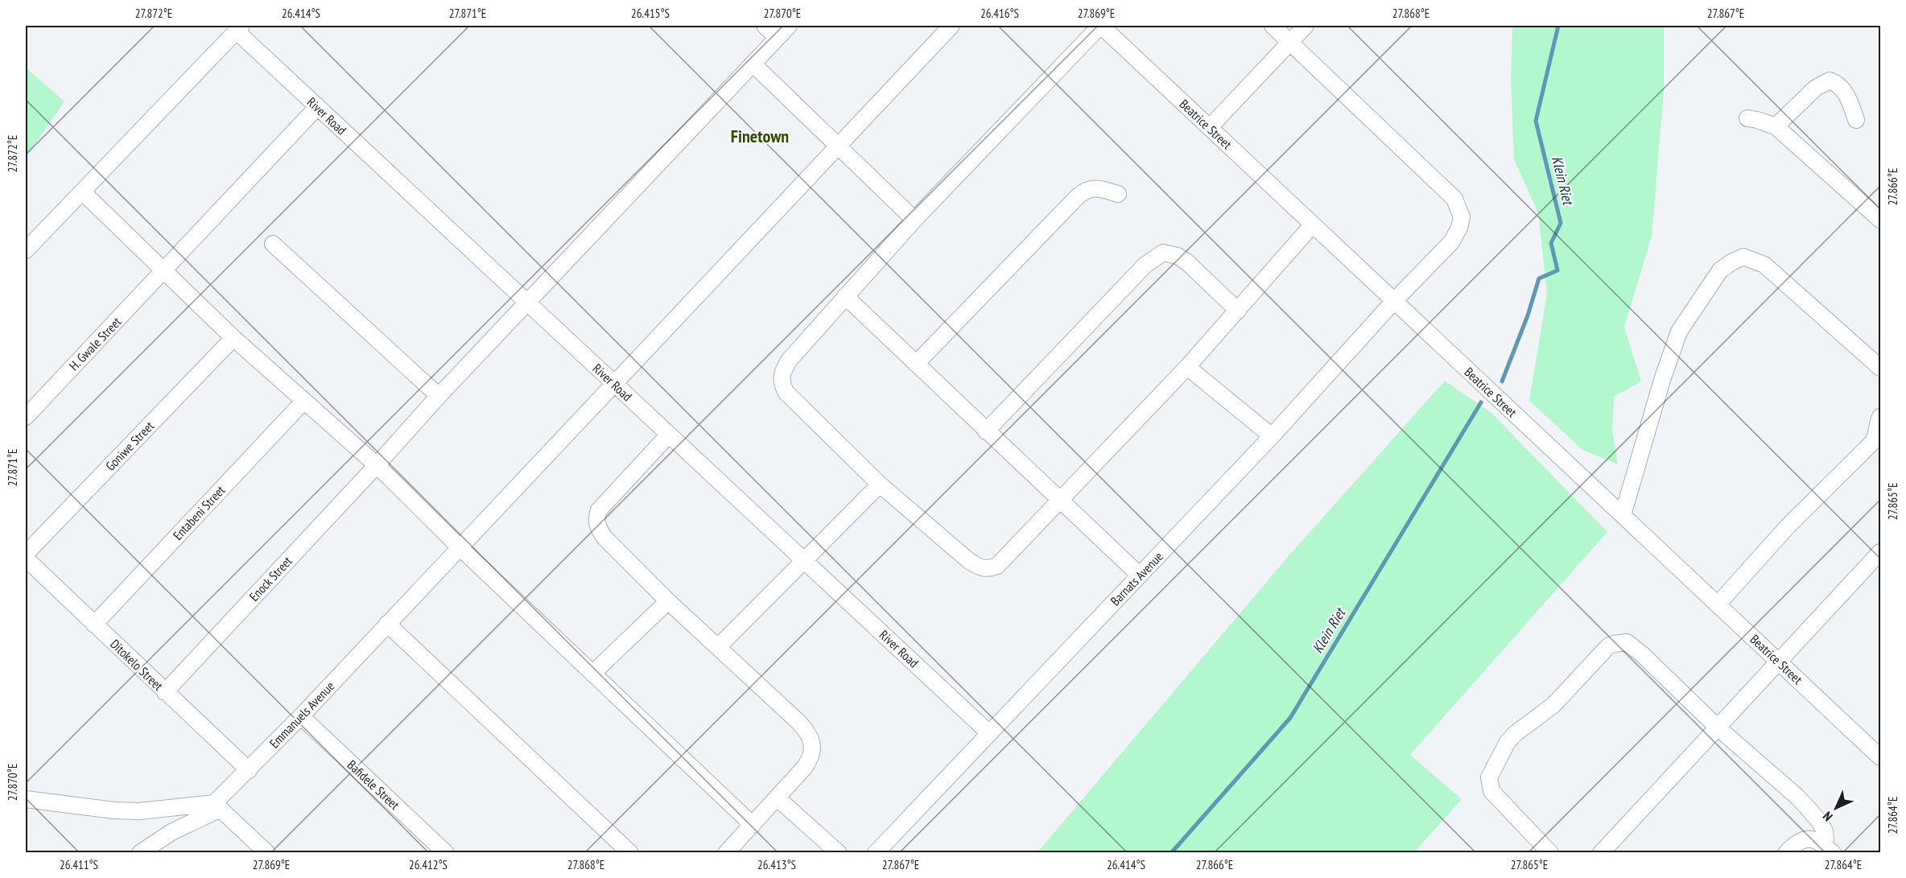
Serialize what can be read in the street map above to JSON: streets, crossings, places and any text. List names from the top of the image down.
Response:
{
  "streets": {
    "street": [
      "River Road",
      "Beatrice Street",
      "H. Gwale Street",
      "Goniwe Street",
      "Entabeni Street",
      "Enock Street",
      "Barnats Avenue",
      "Ditokelo Street",
      "Emmanuels Avenue",
      "Bafidele Street"
    ]
  },
  "crossings": [
    ["River Road", "H. Gwale Street"],
    ["River Road", "Enock Street"],
    ["River Road", "Barnats Avenue"],
    ["River Road", "Emmanuels Avenue"],
    ["Beatrice Street", "Barnats Avenue"],
    ["Entabeni Street", "Ditokelo Street"],
    ["Enock Street", "Ditokelo Street"],
    ["Ditokelo Street", "Emmanuels Avenue"],
    ["Emmanuels Avenue", "Bafidele Street"]
  ],
  "districts": ["Finetown"],
  "water": ["Klein Riet"],
  "north": "bottom left",
  "coordinates": [
    "27.872°E",
    "26.414°S",
    "27.871°E",
    "26.415°S",
    "27.870°E",
    "26.416°S",
    "27.869°E",
    "27.868°E",
    "27.867°E",
    "27.866°E",
    "27.865°E",
    "27.864°E",
    "26.411°S",
    "26.412°S",
    "26.413°S"
  ]
}
